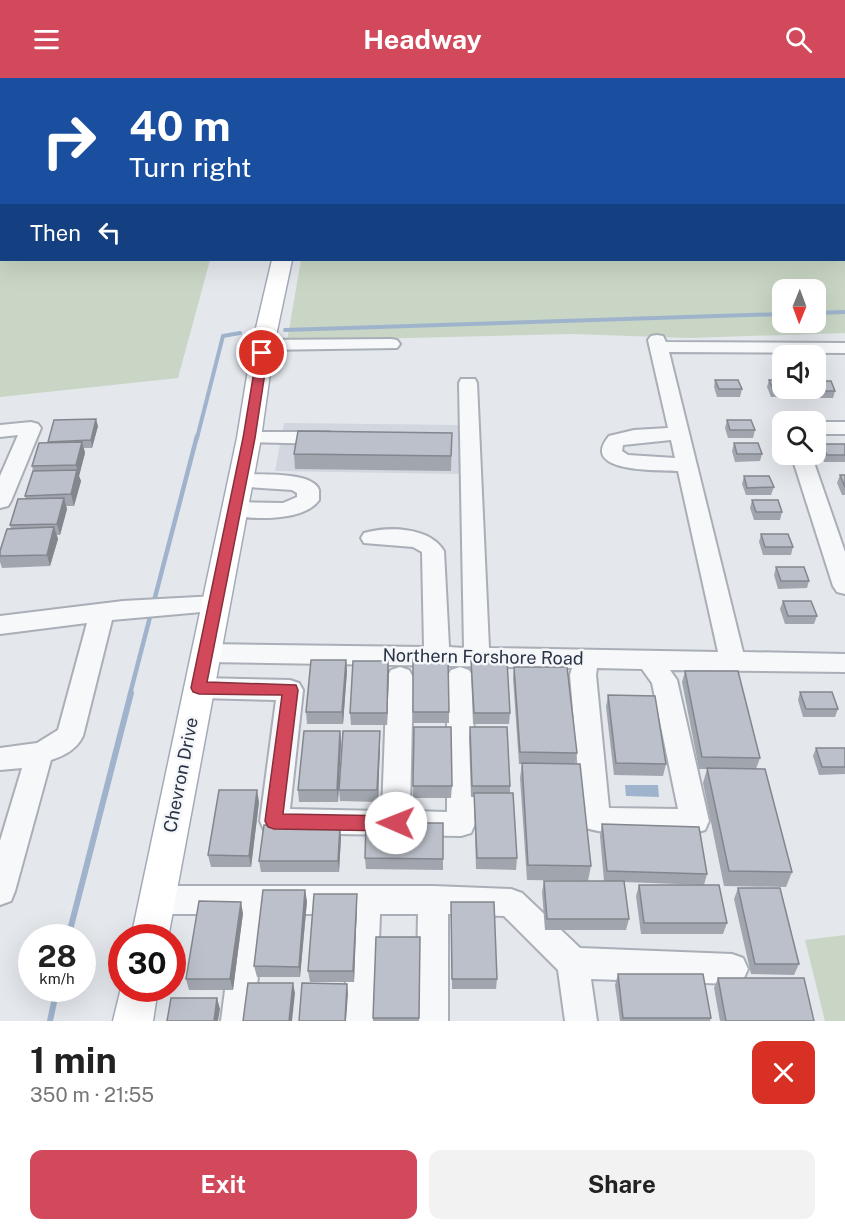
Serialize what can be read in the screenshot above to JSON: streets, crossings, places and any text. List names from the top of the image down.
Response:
{
  "streets": {
    "main road": ["Chevron Drive"],
    "street": ["Northern Forshore Road"]
  },
  "crossings": [
    ["Northern Forshore Road", "Chevron Drive"]
  ],
  "north": "bottom",
  "page": {
    "header": "Headway",
    "turn": ["40 m", "Turn right"],
    "then": "Then",
    "speed": "28 km/h",
    "limit": "30",
    "heading": ["1 min", "350 m · 21:55"],
    "buttons": ["Exit", "Share"]
  }
}
